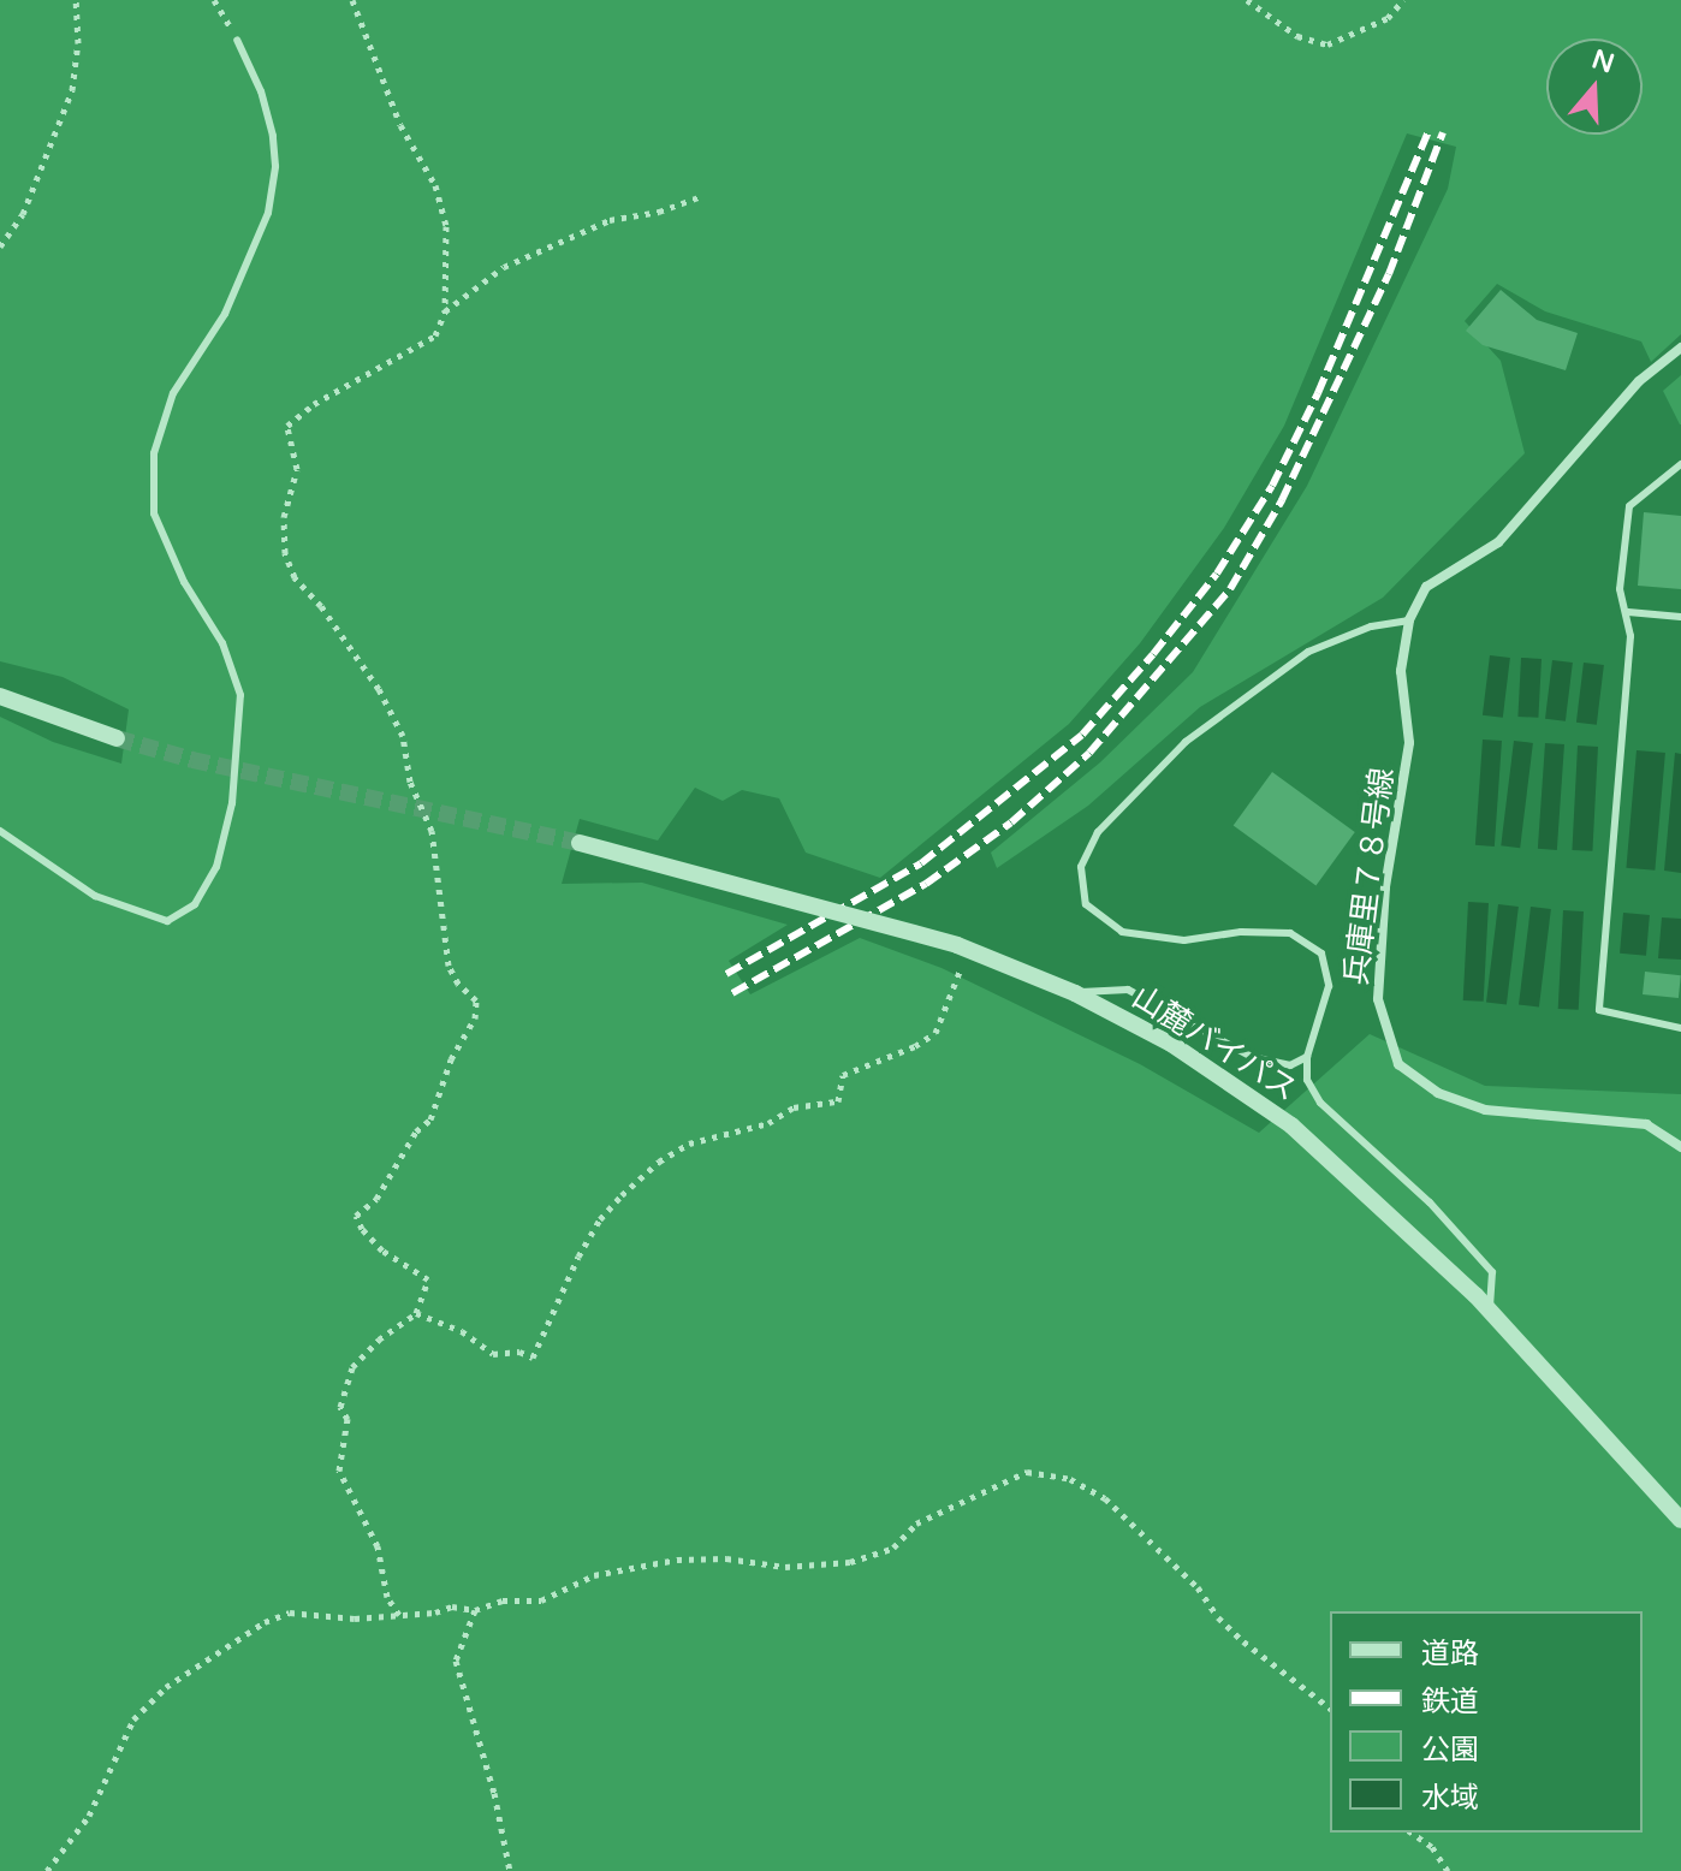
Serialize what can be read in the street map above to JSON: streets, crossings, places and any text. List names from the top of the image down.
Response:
{
  "streets": {
    "street": ["兵庫里７８号線", "山麓バイパス"]
  },
  "legend": [
    "道路",
    "鉄道",
    "公園",
    "水域"
  ],
  "north": "top"
}
